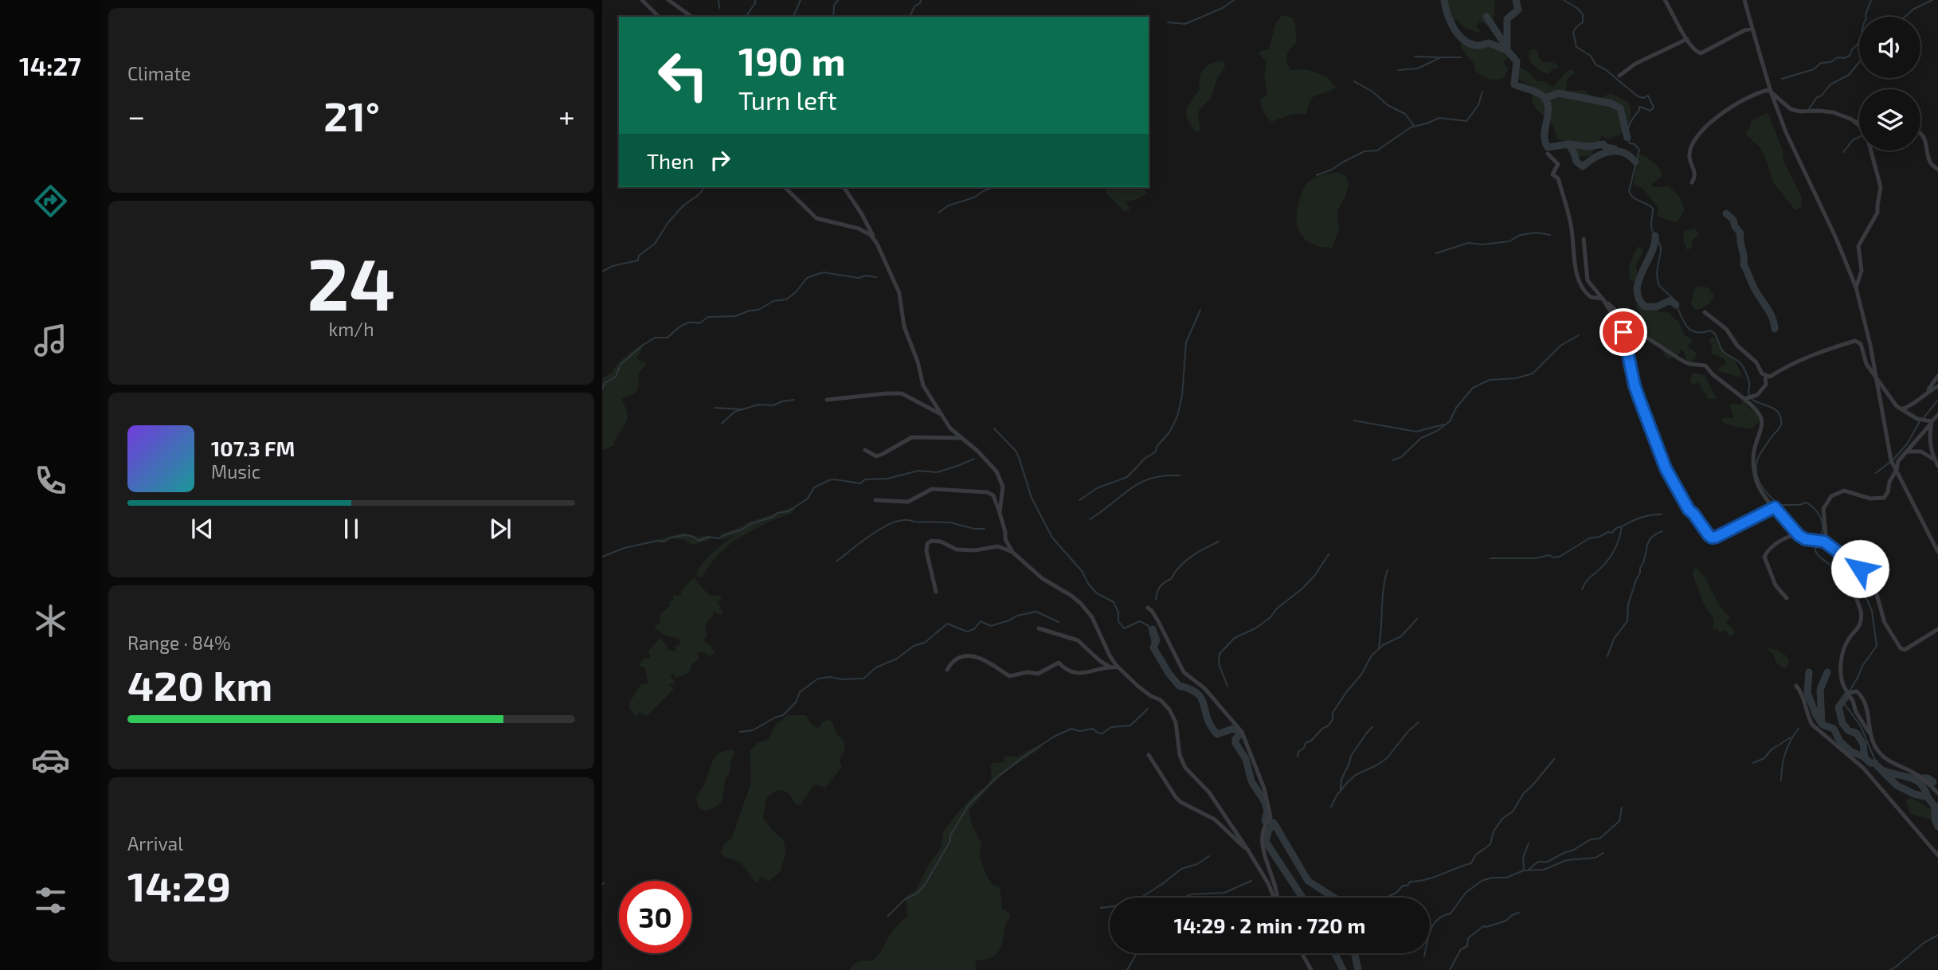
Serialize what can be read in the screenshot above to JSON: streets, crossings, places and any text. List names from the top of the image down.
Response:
{
  "page": {
    "tabs": "14:27",
    "tile": [
      "Climate",
      ["24", "km/h"],
      ["Range · 84%", "420 km"],
      ["Arrival", "14:29"]
    ],
    "turn": ["190 m", "Turn left"],
    "heat": ["−", "21°", "+"],
    "then": "Then",
    "song": ["107.3 FM", "Music"],
    "limit": "30",
    "trip": "14:29 · 2 min · 720 m"
  }
}
